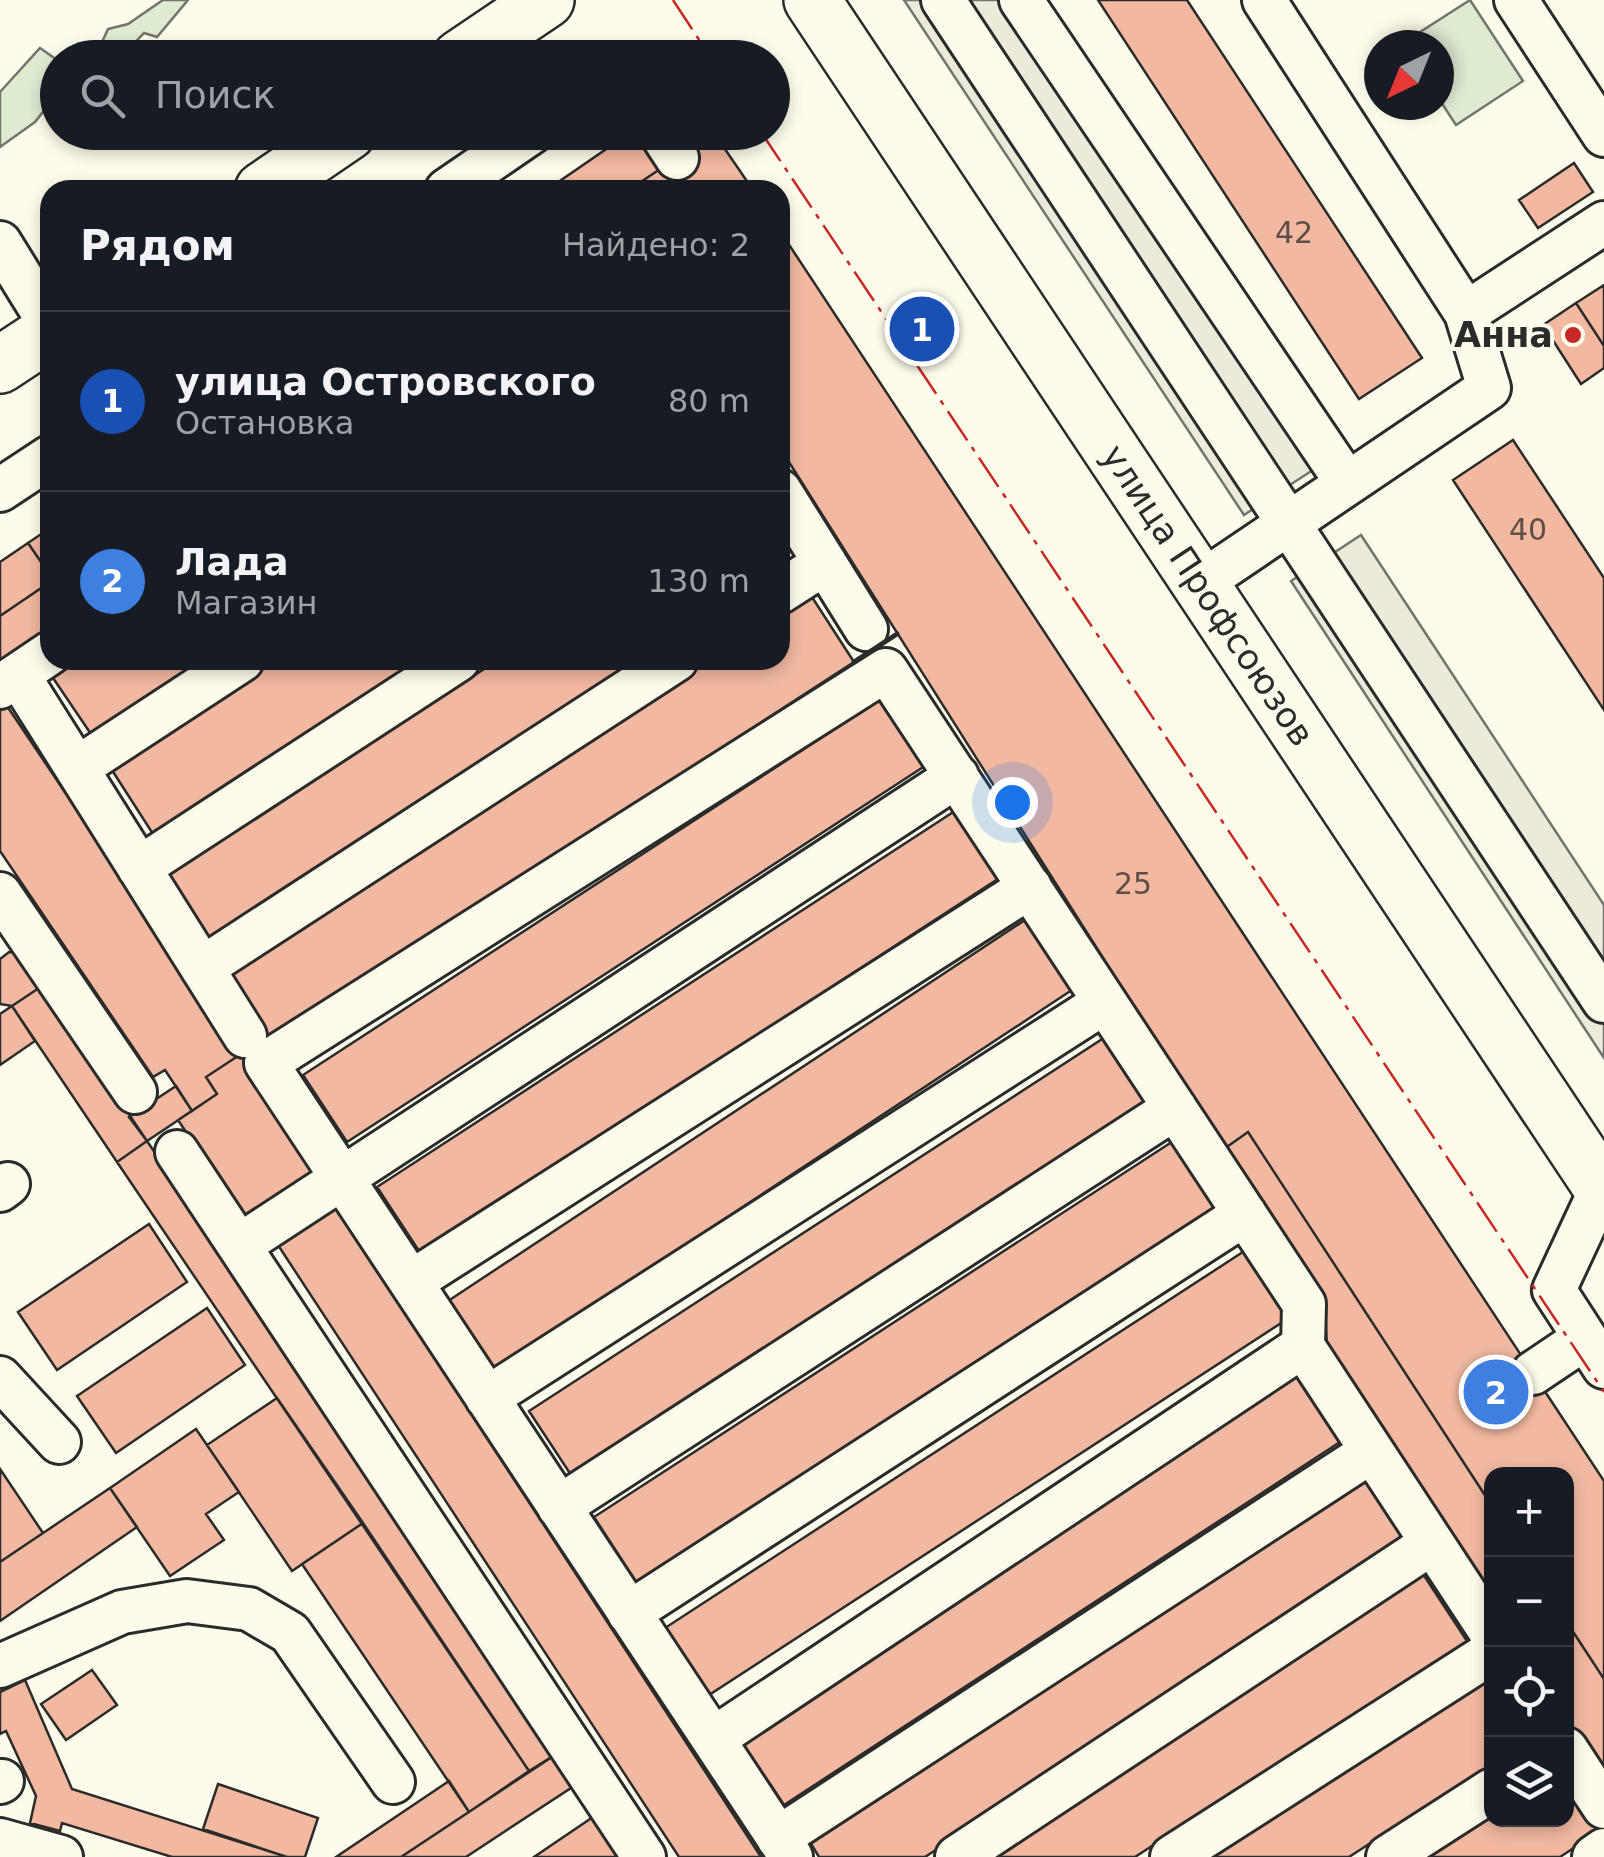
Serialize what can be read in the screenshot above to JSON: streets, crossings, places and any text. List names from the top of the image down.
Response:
{
  "streets": {
    "main road": ["улица Профсоюзов"]
  },
  "places": ["Анна"],
  "house_numbers": ["42", "40", "25"],
  "north": "bottom left",
  "page": {
    "search": "Поиск",
    "heading": ["Рядом", "Найдено: 2"],
    "pins": ["1", "2"],
    "list": [
      {
        "mark": "1",
        "name": "улица Островского",
        "note": "Остановка",
        "value": "80 m"
      },
      {
        "mark": "2",
        "name": "Лада",
        "note": "Магазин",
        "value": "130 m"
      }
    ],
    "map_buttons": ["+", "−"]
  }
}
